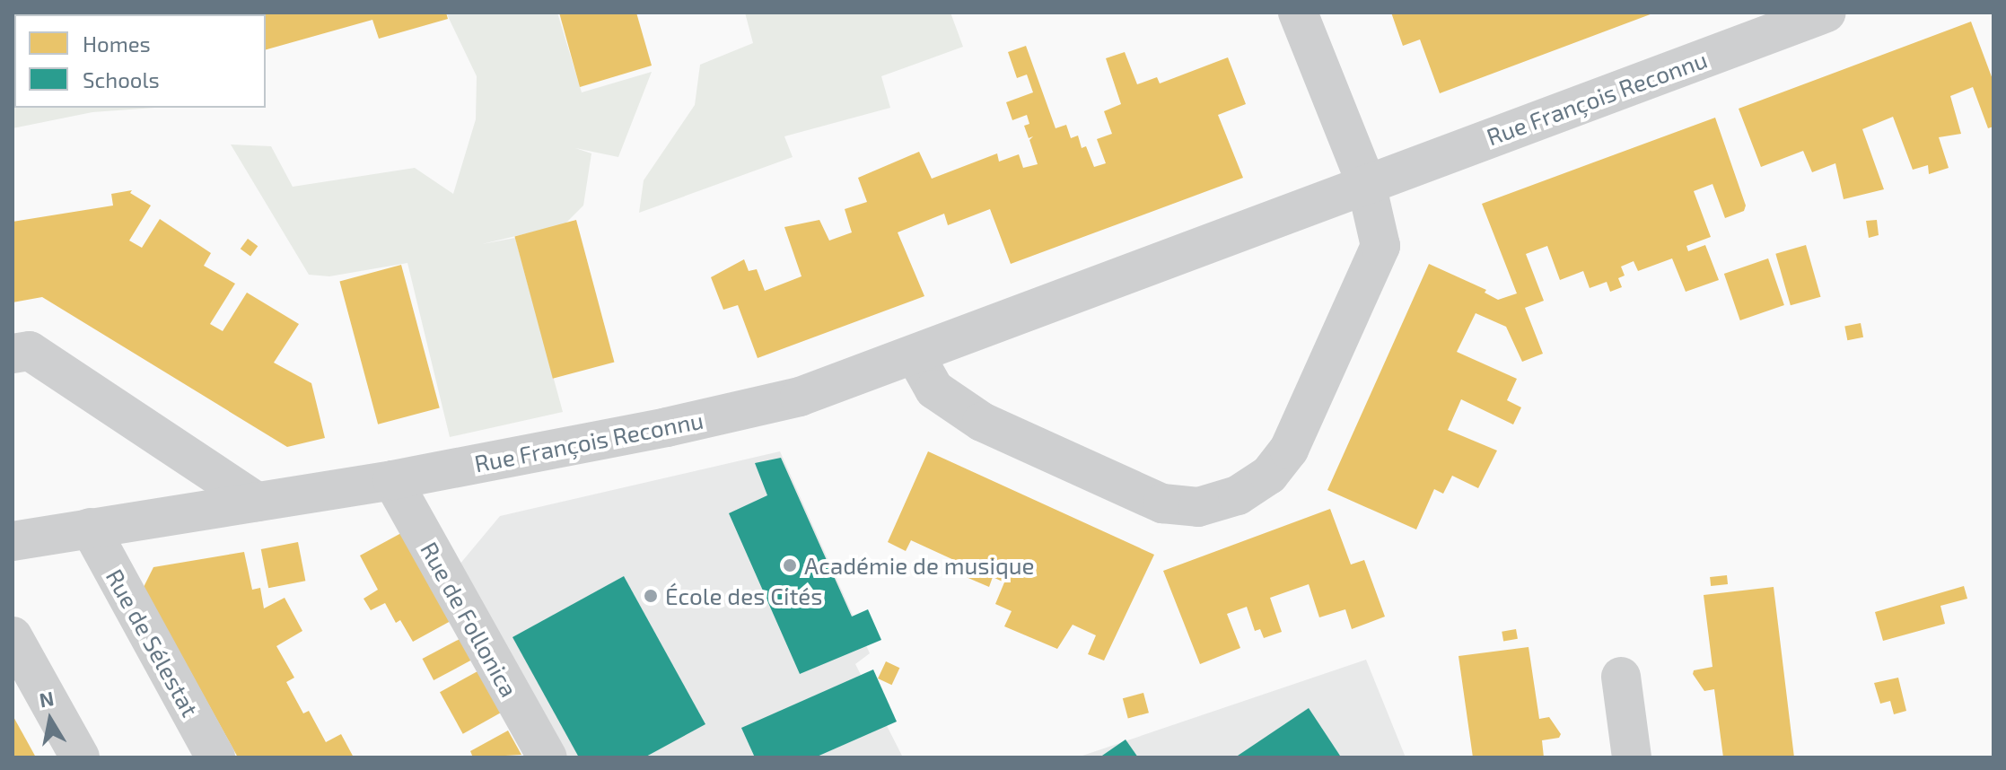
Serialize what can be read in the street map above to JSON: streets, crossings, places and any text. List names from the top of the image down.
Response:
{
  "streets": {
    "street": ["Rue François Reconnu", "Rue de Follonica", "Rue de Sélestat"]
  },
  "crossings": [
    ["Rue François Reconnu", "Rue de Follonica"],
    ["Rue François Reconnu", "Rue de Sélestat"]
  ],
  "places": ["Académie de musique", "École des Cités"],
  "legend": ["Homes", "Schools"],
  "north": "top"
}
